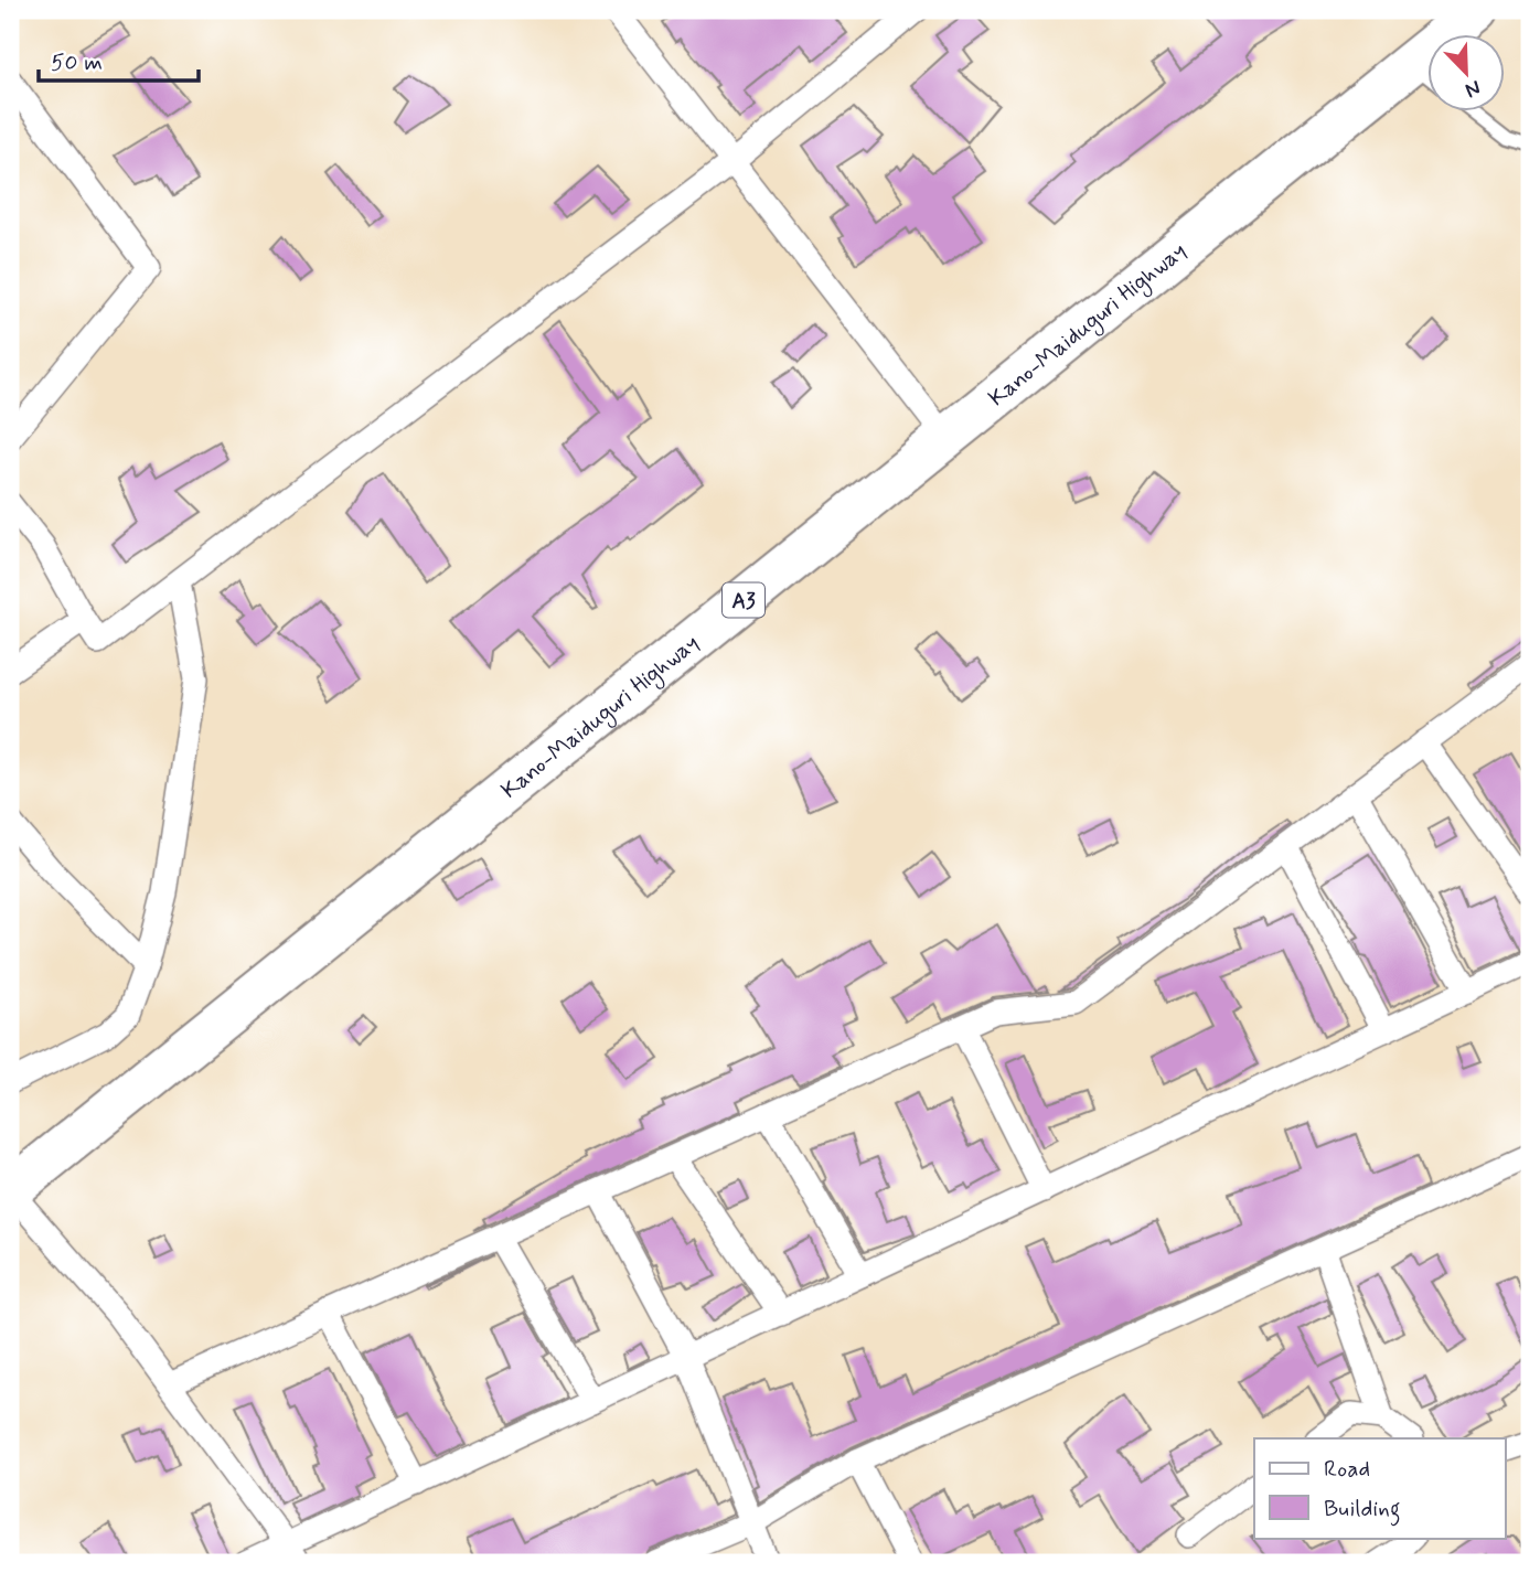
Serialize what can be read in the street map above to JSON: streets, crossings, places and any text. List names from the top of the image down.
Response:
{
  "streets": {
    "highway": ["Kano-Maiduguri Highway", "A3"]
  },
  "legend": ["Road", "Building"],
  "scale_bar": "50 m",
  "north": "bottom right"
}
